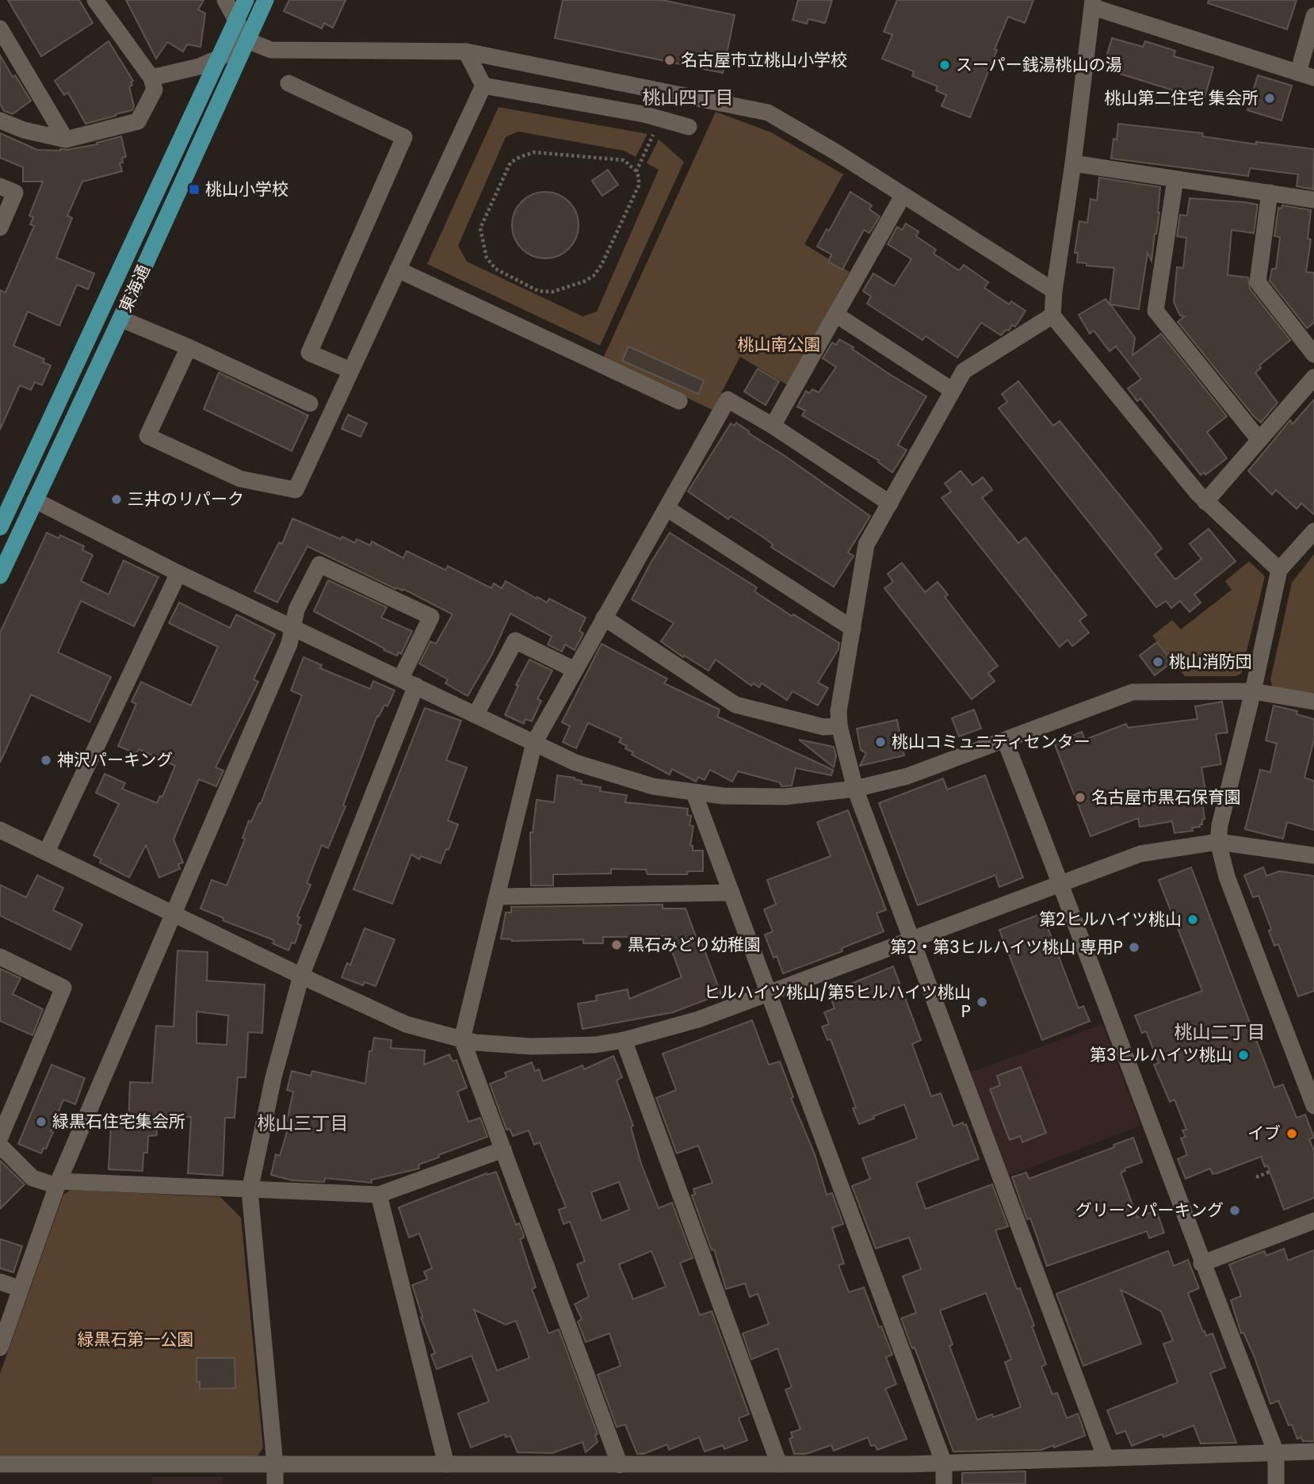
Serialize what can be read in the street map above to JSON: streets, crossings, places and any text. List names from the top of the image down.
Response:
{
  "streets": {
    "main road": ["東海通"]
  },
  "districts": ["桃山四丁目", "桃山二丁目", "桃山三丁目"],
  "parks": ["桃山南公園", "緑黒石第一公園"],
  "places": {
    "other": [
      "名古屋市立桃山小学校",
      "スーパー銭湯桃山の湯",
      "桃山第二住宅 集会所",
      "三井のリパーク",
      "桃山消防団",
      "桃山コミュニティセンター",
      "神沢パーキング",
      "名古屋市黒石保育園",
      "第2ヒルハイツ桃山",
      "黒石みどり幼稚園",
      "第2・第3ヒルハイツ桃山 専用P",
      "ヒルハイツ桃山/第5ヒルハイツ桃山 P",
      "第3ヒルハイツ桃山",
      "緑黒石住宅集会所",
      "イブ",
      "グリーンパーキング"
    ],
    "transit": ["桃山小学校"]
  }
}
